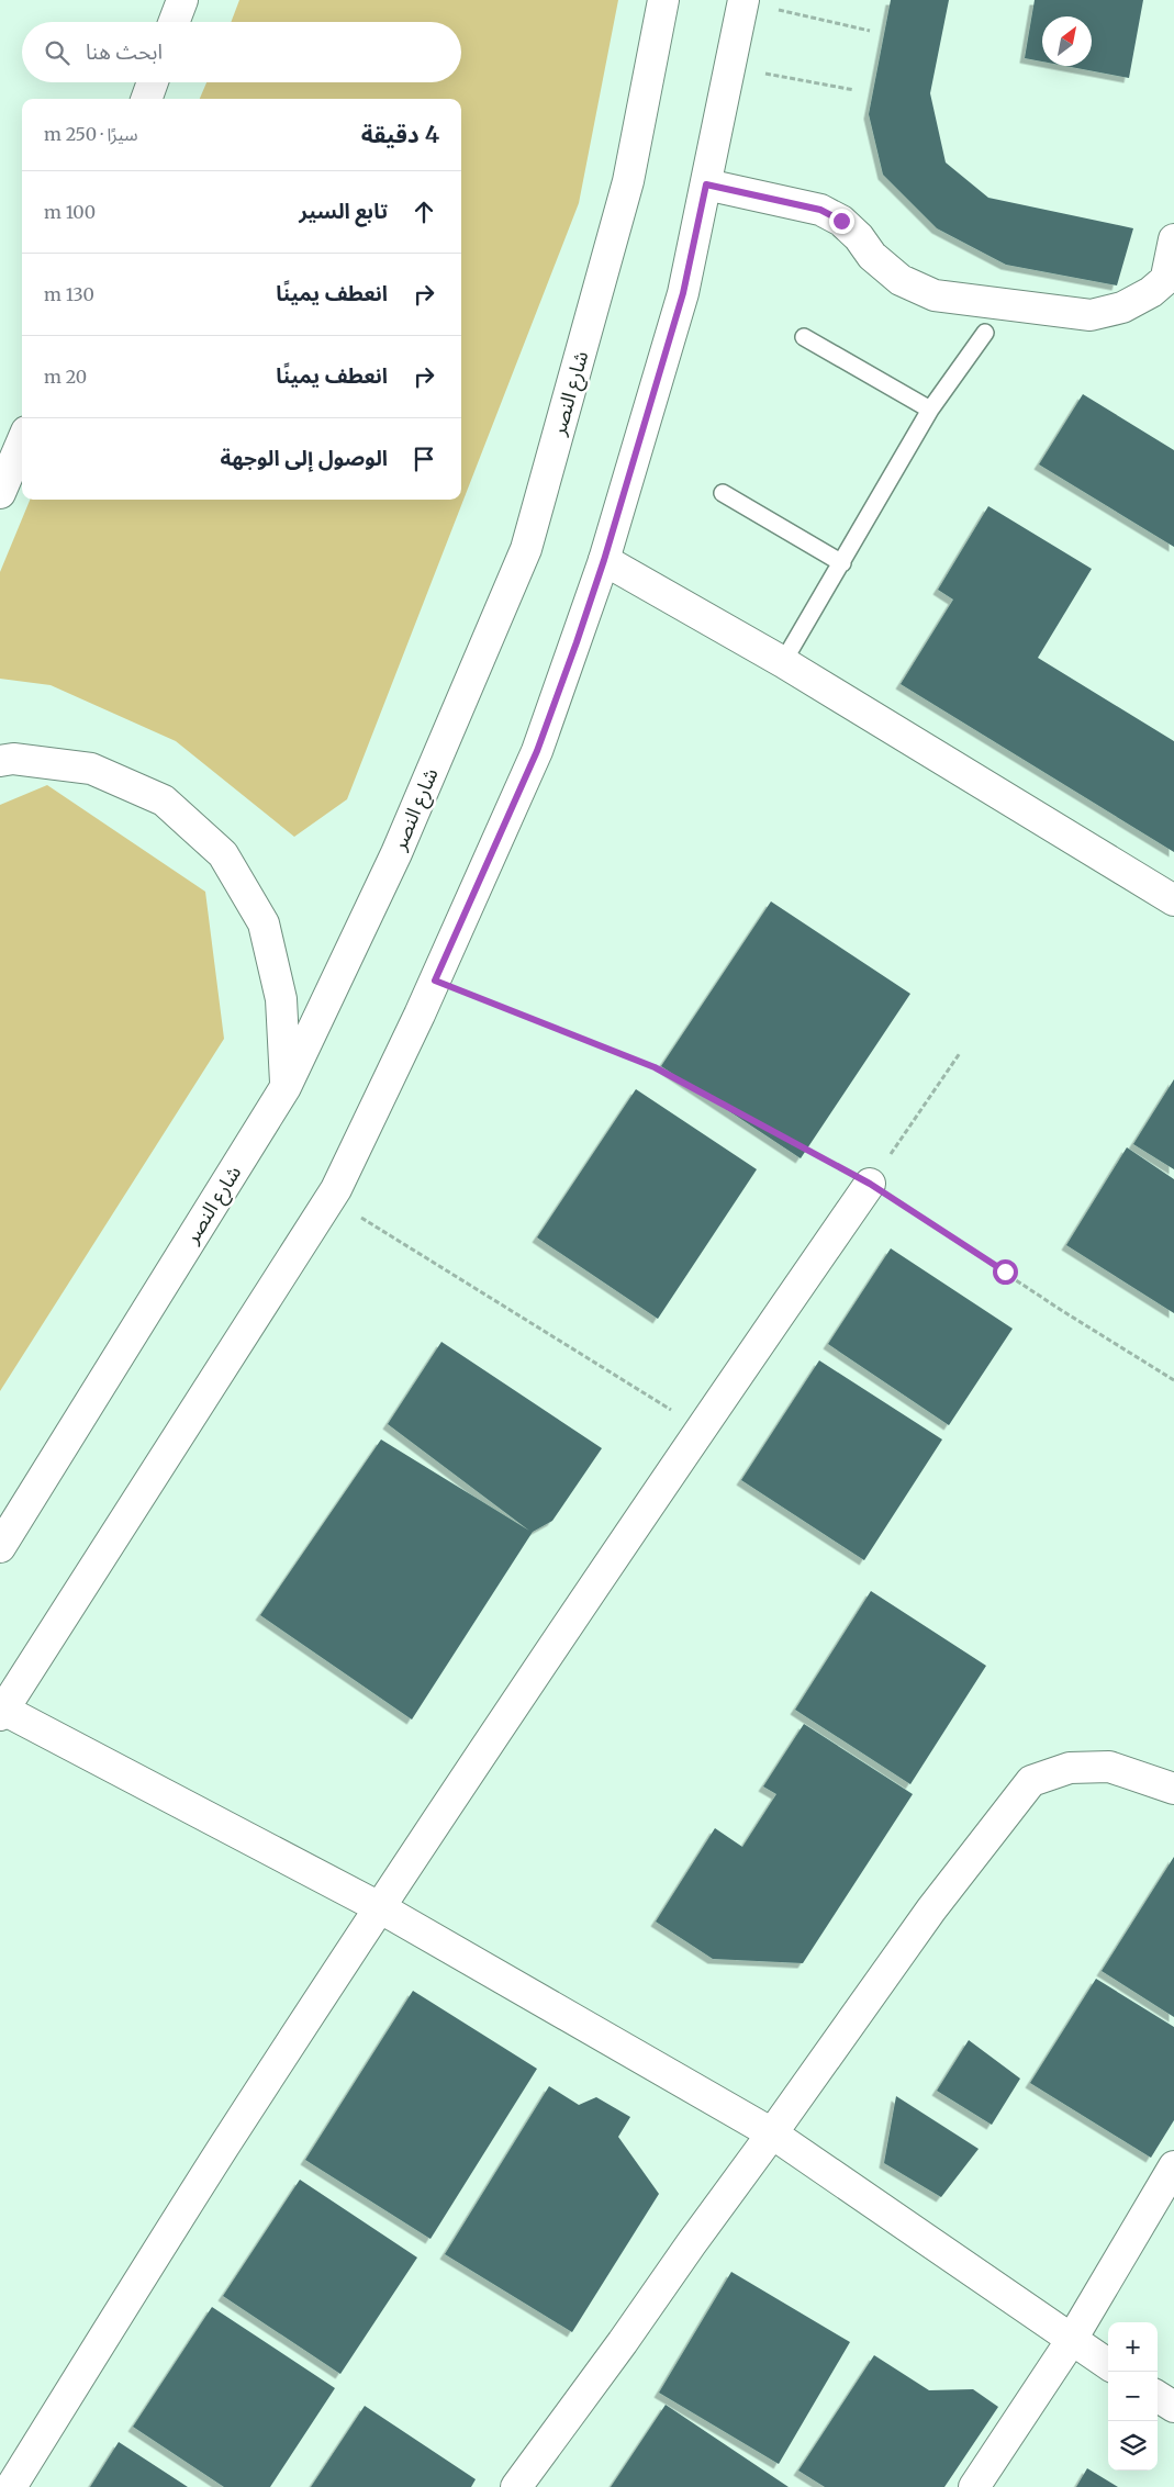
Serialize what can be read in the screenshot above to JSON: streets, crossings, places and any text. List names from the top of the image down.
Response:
{
  "streets": {
    "street": ["شارع النصر"]
  },
  "north": "top right",
  "page": {
    "search": "ابحث هنا",
    "heading": ["4 دقيقة", "سيرًا · 250 m"],
    "list": [
      ["تابع السير", "100 m"],
      ["انعطف يمينًا", "130 m"],
      ["انعطف يمينًا", "20 m"],
      "الوصول إلى الوجهة"
    ],
    "map_buttons": ["+", "−"]
  }
}
